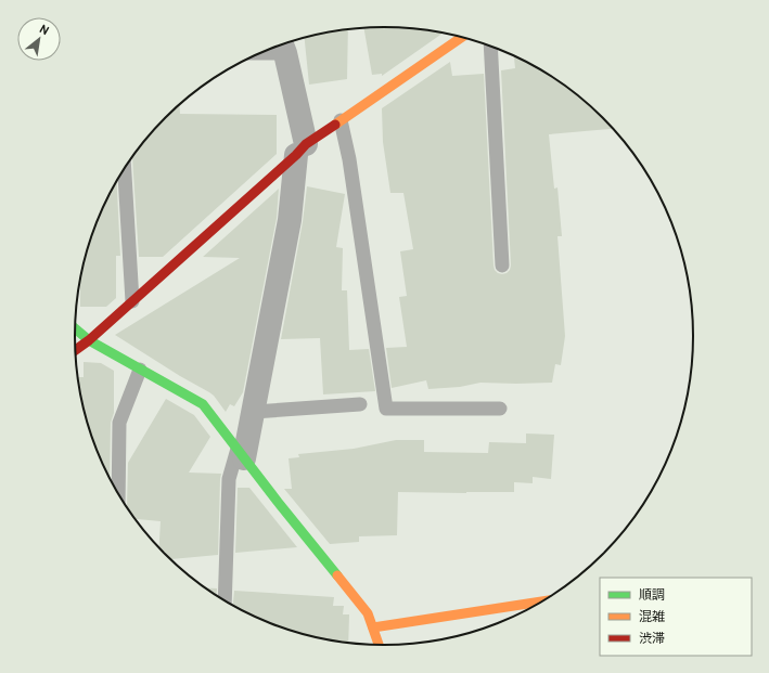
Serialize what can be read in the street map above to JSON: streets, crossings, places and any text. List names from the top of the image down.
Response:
{
  "legend": ["順調", "混雑", "渋滞"],
  "north": "top right"
}
